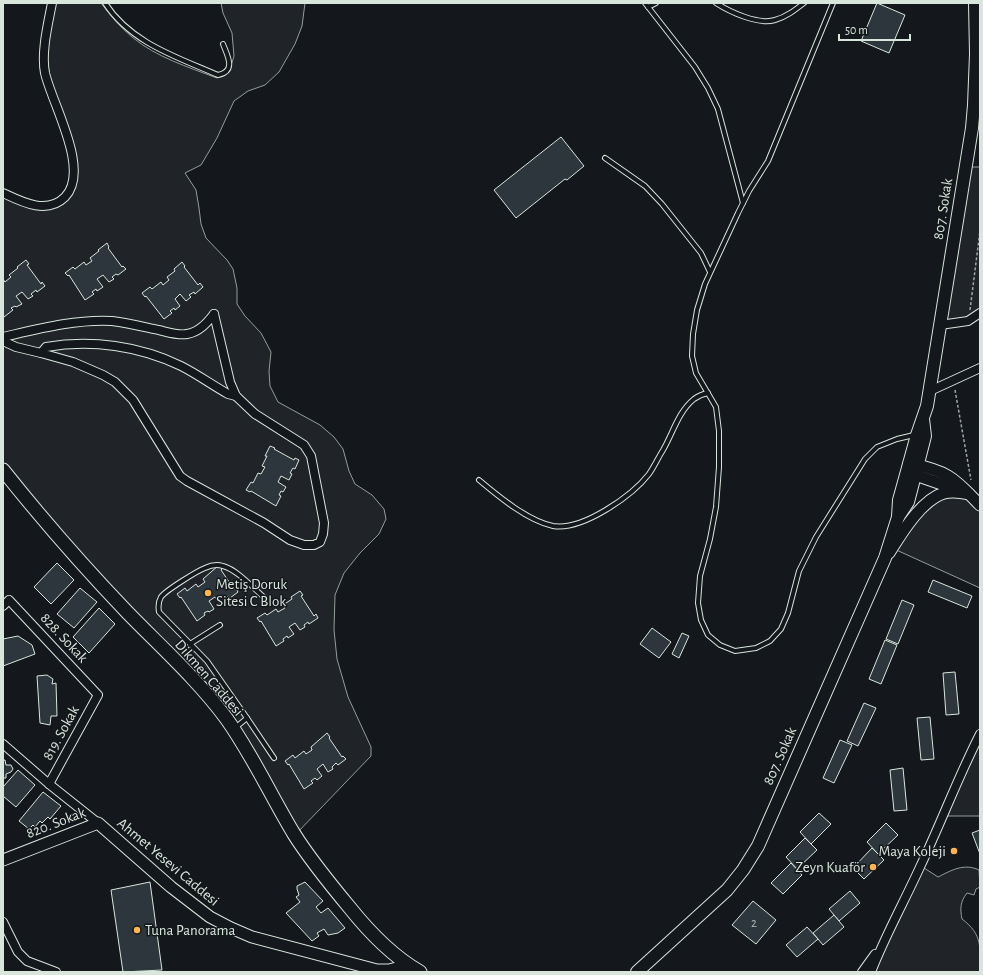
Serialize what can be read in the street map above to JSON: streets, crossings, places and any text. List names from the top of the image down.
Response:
{
  "streets": {
    "main road": ["807. Sokak", "Dikmen Caddesi"],
    "street": [
      "828. Sokak",
      "819. Sokak",
      "820. Sokak",
      "Ahmet Yesevi Caddesi"
    ]
  },
  "crossings": [
    ["828. Sokak", "819. Sokak"],
    ["Dikmen Caddesi", "Ahmet Yesevi Caddesi"],
    ["819. Sokak", "Ahmet Yesevi Caddesi"],
    ["820. Sokak", "Ahmet Yesevi Caddesi"]
  ],
  "places": [
    "Metiş Doruk Sitesi C Blok",
    "Maya Koleji",
    "Zeyn Kuaför",
    "Tuna Panorama"
  ],
  "house_numbers": ["2"],
  "scale_bar": "50 m"
}
